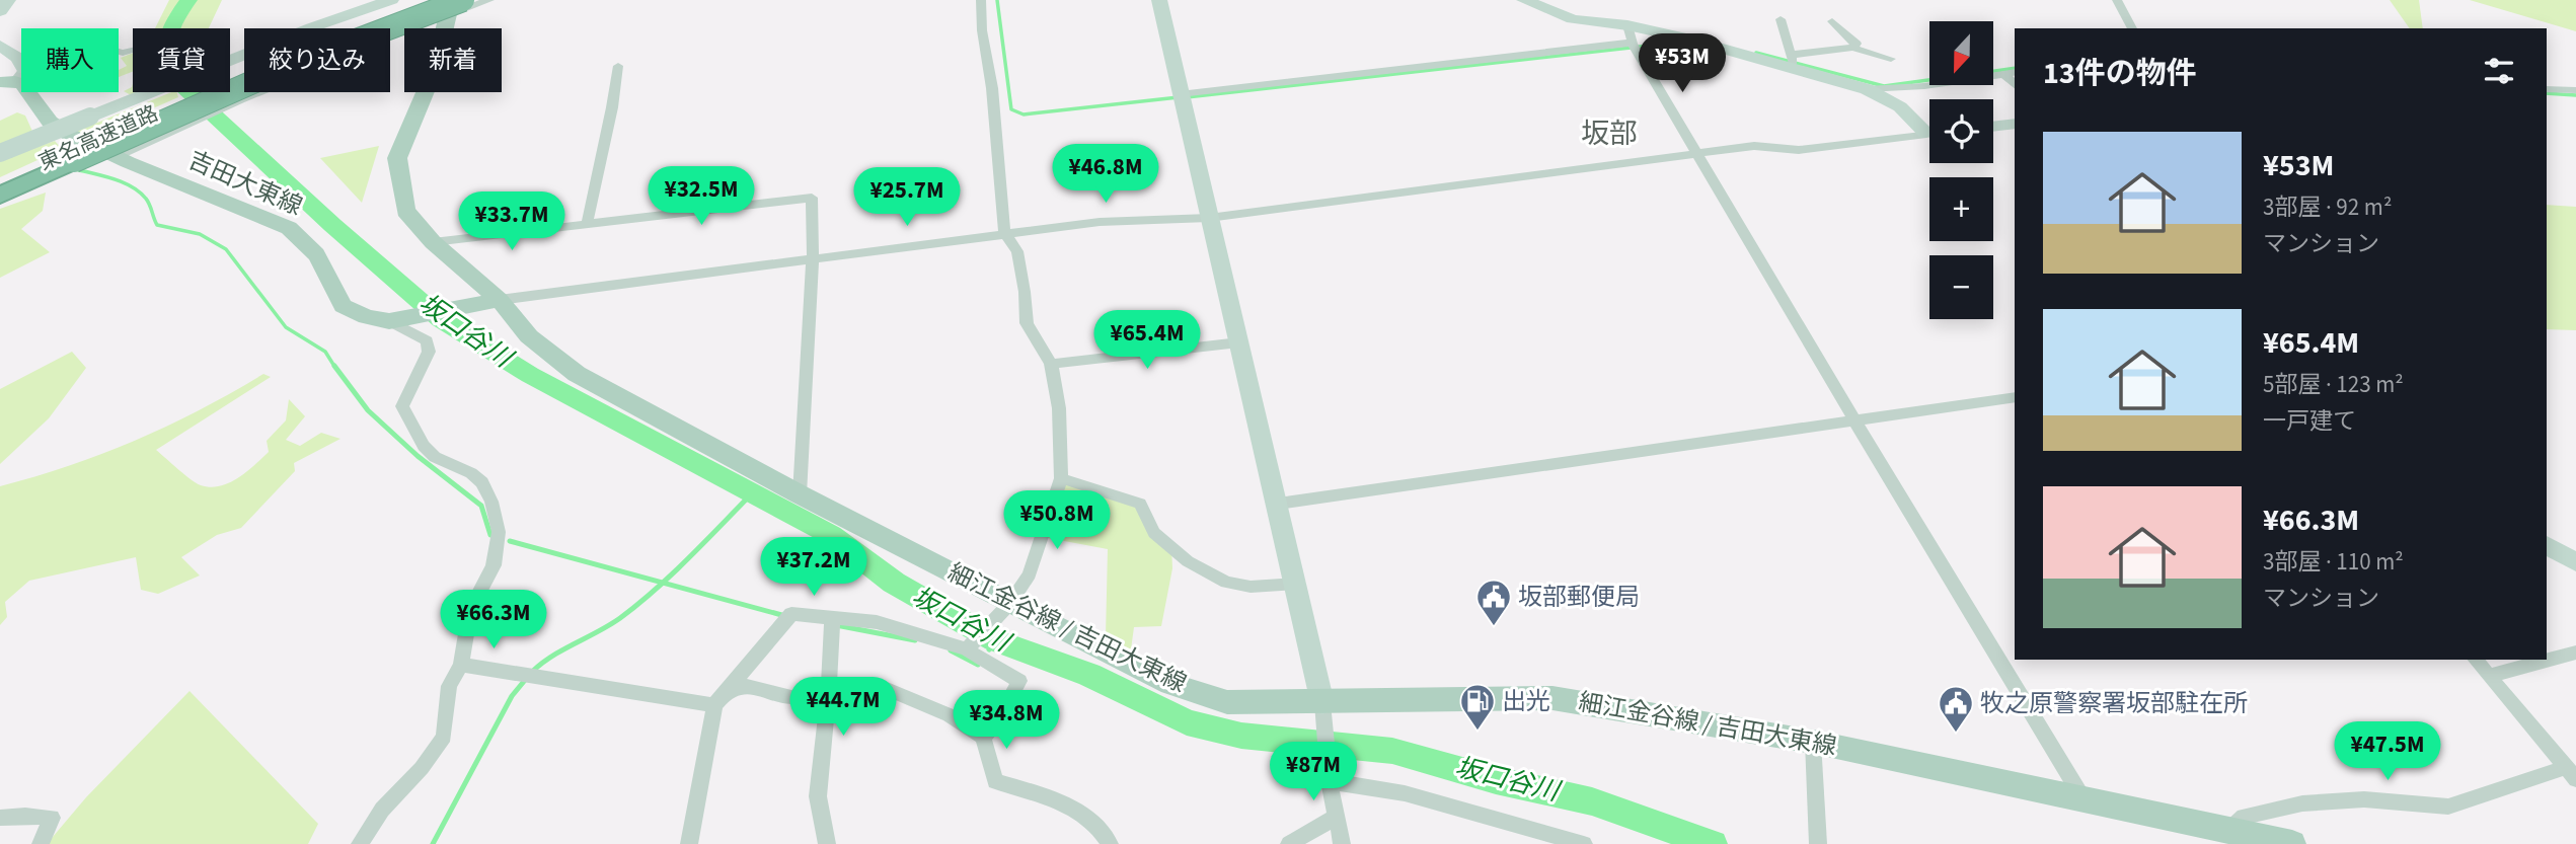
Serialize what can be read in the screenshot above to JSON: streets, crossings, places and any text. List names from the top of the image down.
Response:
{
  "streets": {
    "highway": ["東名高速道路"],
    "main road": ["吉田大東線", "細江金谷線 / 吉田大東線"]
  },
  "crossings": [
    ["東名高速道路", "細江金谷線 / 吉田大東線"],
    ["吉田大東線", "細江金谷線 / 吉田大東線"]
  ],
  "districts": ["坂部"],
  "water": ["坂口谷川"],
  "places": {
    "public building": ["坂部郵便局", "牧之原警察署坂部駐在所"],
    "fuel station": ["出光"]
  },
  "north": "bottom",
  "page": {
    "map_buttons": ["+", "−"],
    "chip": [
      "購入",
      "賃貸",
      "絞り込み",
      "新着"
    ],
    "heading": "13件の物件",
    "price": [
      "¥53M",
      "¥46.8M",
      "¥32.5M",
      "¥25.7M",
      "¥33.7M",
      "¥65.4M",
      "¥50.8M",
      "¥37.2M",
      "¥66.3M",
      "¥44.7M",
      "¥34.8M",
      "¥47.5M",
      "¥87M"
    ],
    "list": [
      {
        "name": "¥53M",
        "note": "3部屋 · 92 m² · マンション"
      },
      {
        "name": "¥65.4M",
        "note": "5部屋 · 123 m² · 一戸建て"
      },
      {
        "name": "¥66.3M",
        "note": "3部屋 · 110 m² · マンション"
      }
    ]
  }
}
